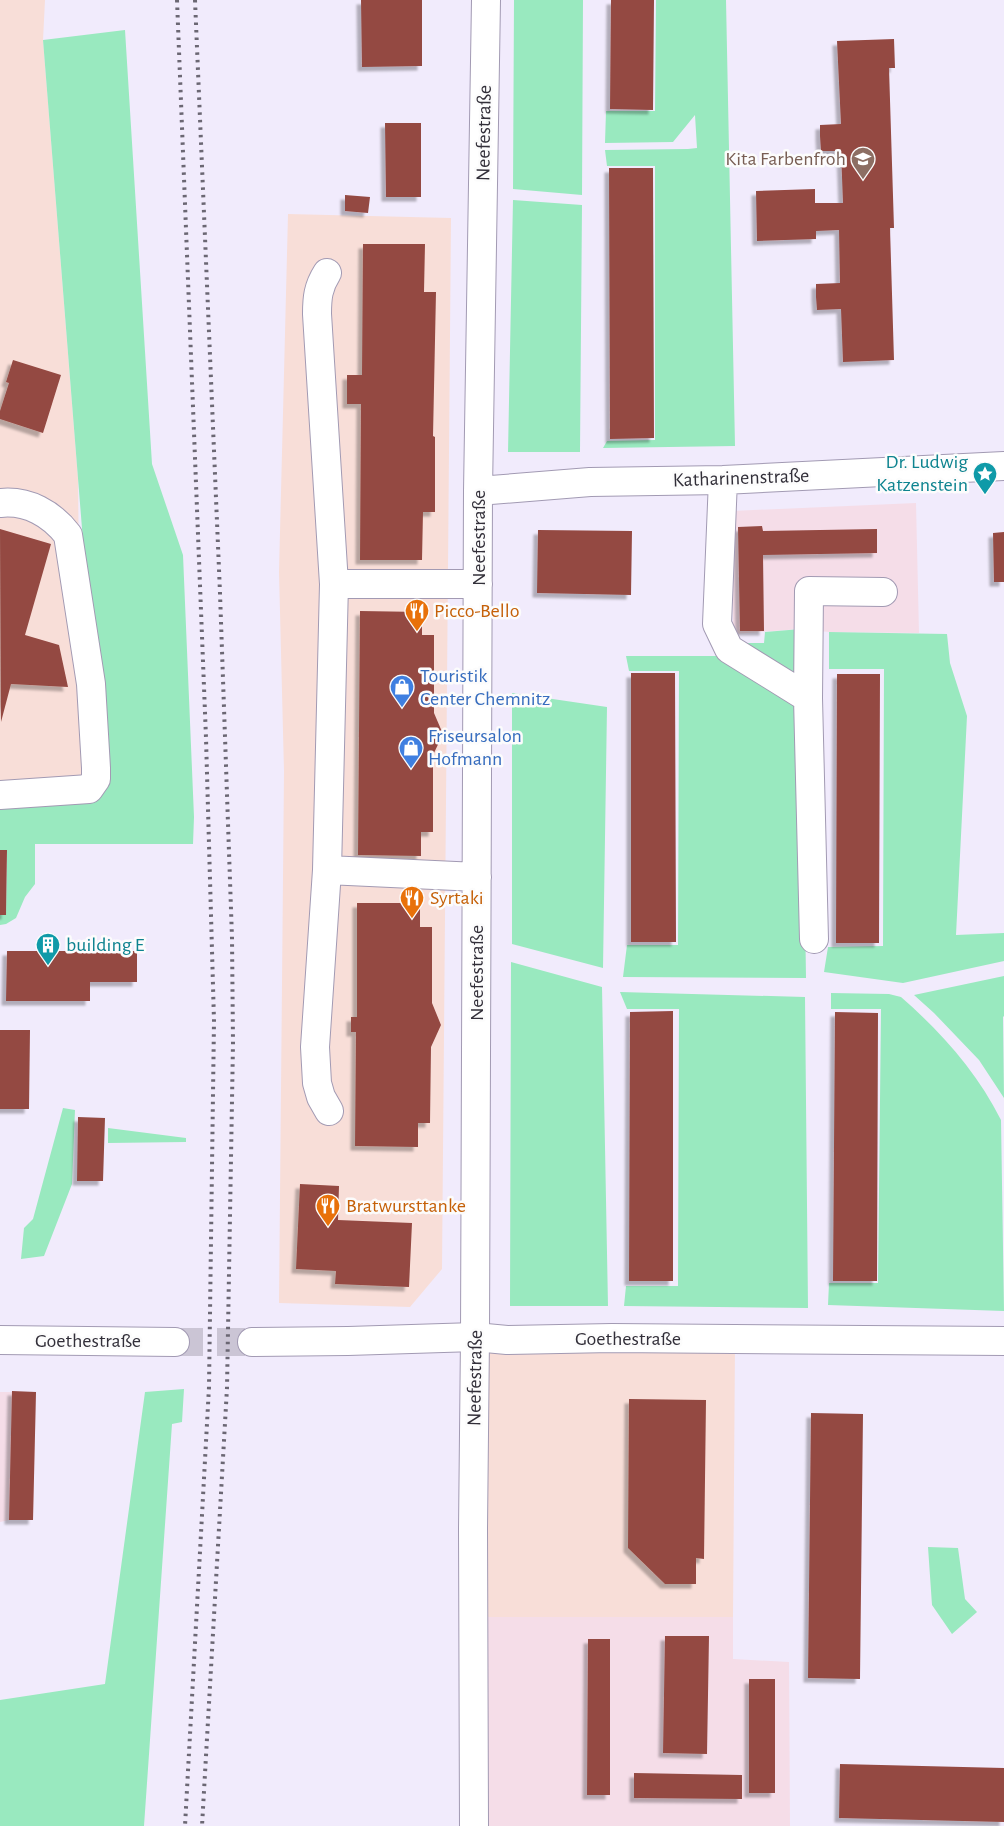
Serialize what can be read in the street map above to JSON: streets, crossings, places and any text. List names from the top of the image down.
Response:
{
  "streets": {
    "street": ["Neefestraße", "Katharinenstraße", "Goethestraße"]
  },
  "crossings": [
    ["Neefestraße", "Katharinenstraße"],
    ["Neefestraße", "Goethestraße"]
  ],
  "places": {
    "school or university": ["Kita Farbenfroh"],
    "place": ["Dr. Ludwig Katzenstein"],
    "restaurant": ["Picco-Bello", "Syrtaki", "Bratwursttanke"],
    "shop": ["Touristik Center Chemnitz", "Friseursalon Hofmann"],
    "building": ["building E"]
  }
}
